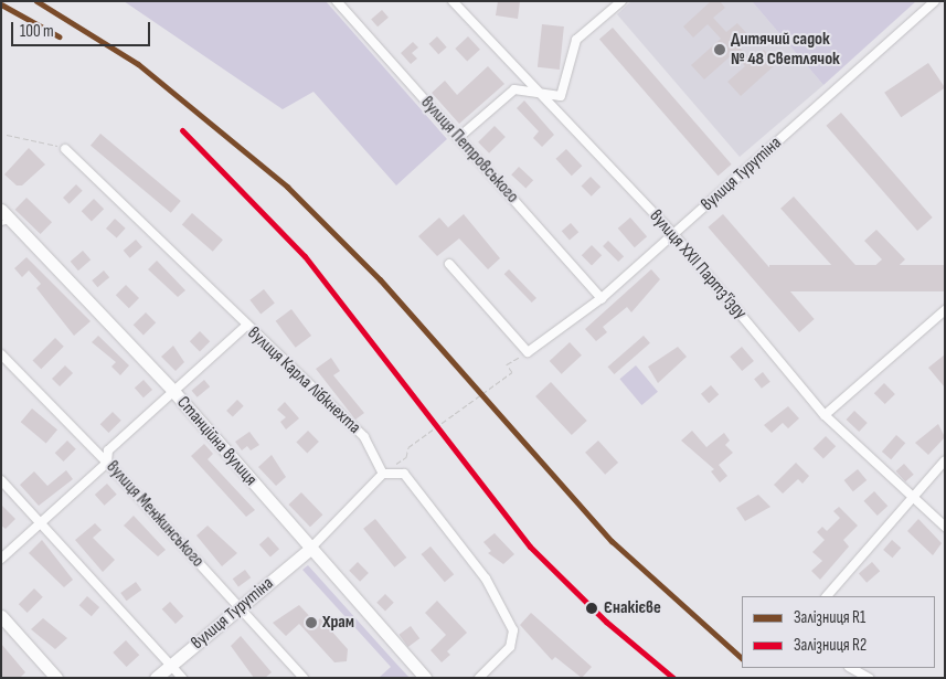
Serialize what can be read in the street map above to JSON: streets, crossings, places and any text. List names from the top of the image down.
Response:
{
  "streets": {
    "street": [
      "вулиця Петровського",
      "вулиця Турутіна",
      "вулиця XXII Партз'їзду",
      "вулиця Карла Лібкнехта",
      "Станційна вулиця",
      "вулиця Менжинського"
    ]
  },
  "crossings": [
    ["вулиця Петровського", "вулиця Турутіна"],
    ["вулиця Турутіна", "вулиця XXII Партз'їзду"],
    ["вулиця Турутіна", "Станційна вулиця"],
    ["вулиця Турутіна", "вулиця Менжинського"]
  ],
  "places": ["Дитячий садок № 48 Светлячок", "Єнакієве", "Храм"],
  "lines": ["rail line R1", "rail line R2"],
  "legend": ["Залізниця R1", "Залізниця R2"],
  "scale_bar": "100 m"
}
